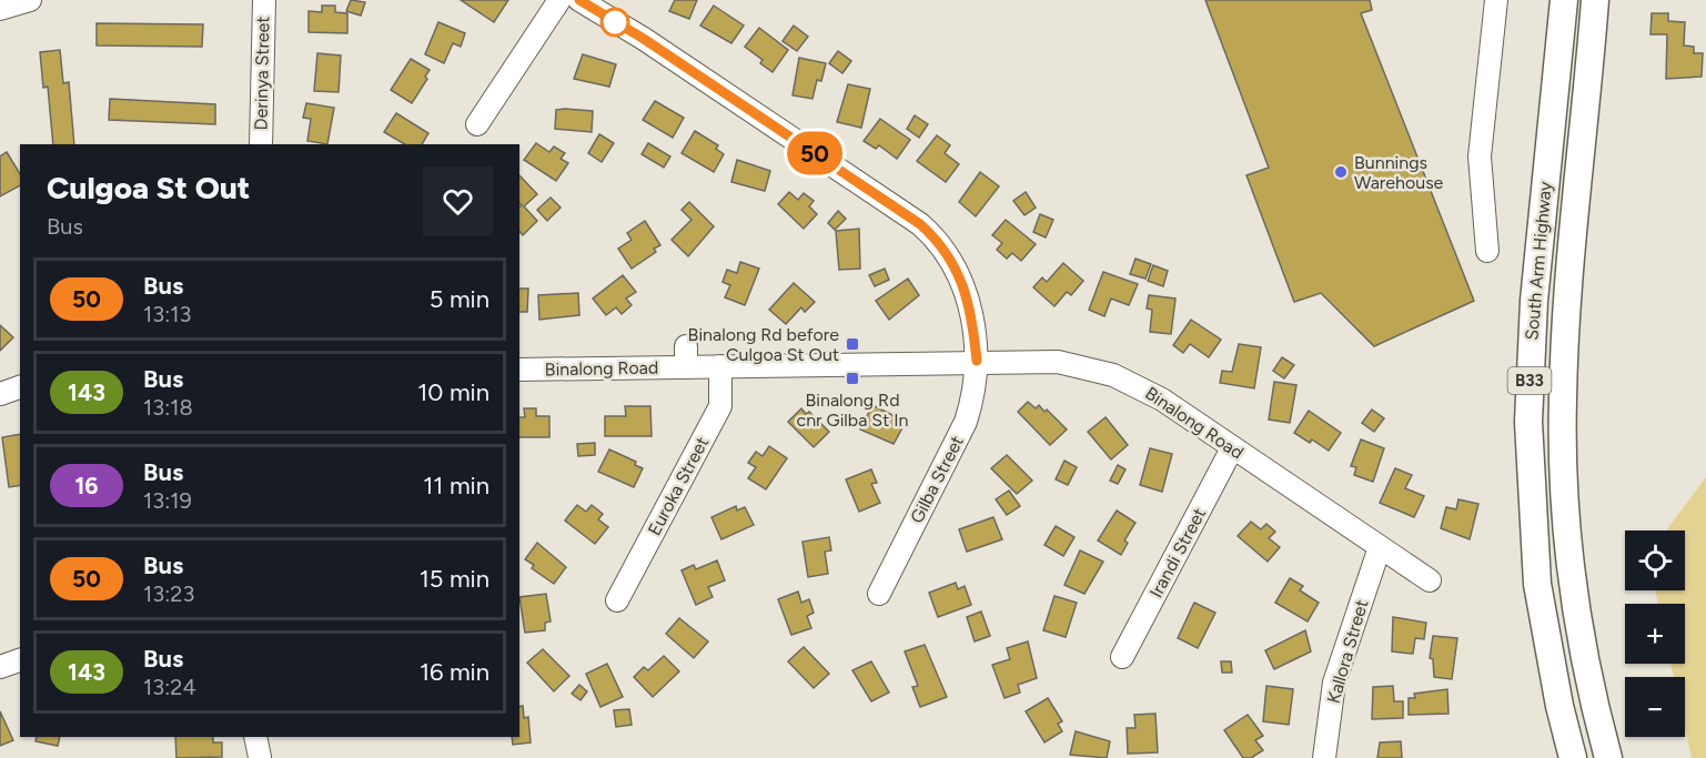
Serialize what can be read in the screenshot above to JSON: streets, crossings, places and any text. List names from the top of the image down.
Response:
{
  "streets": {
    "main road": ["South Arm Highway", "B33"],
    "street": [
      "Derinya Street",
      "Binalong Road",
      "Gilba Street",
      "Euroka Street",
      "Irandi Street",
      "Kallora Street"
    ]
  },
  "crossings": [
    ["Binalong Road", "Gilba Street"],
    ["Binalong Road", "Euroka Street"],
    ["Binalong Road", "Irandi Street"],
    ["Binalong Road", "Kallora Street"]
  ],
  "places": {
    "other": ["Bunnings Warehouse"],
    "transit": ["Binalong Rd before Culgoa St Out", "Binalong Rd cnr Gilba St In"]
  },
  "lines": ["bus line 50"],
  "page": {
    "on_map": "50",
    "heading": ["Culgoa St Out", "Bus"],
    "list": [
      {
        "mark": "50",
        "name": "Bus",
        "note": "13:13",
        "value": "5 min"
      },
      {
        "mark": "143",
        "name": "Bus",
        "note": "13:18",
        "value": "10 min"
      },
      {
        "mark": "16",
        "name": "Bus",
        "note": "13:19",
        "value": "11 min"
      },
      {
        "mark": "50",
        "name": "Bus",
        "note": "13:23",
        "value": "15 min"
      },
      {
        "mark": "143",
        "name": "Bus",
        "note": "13:24",
        "value": "16 min"
      }
    ],
    "map_buttons": ["+", "−"]
  }
}
